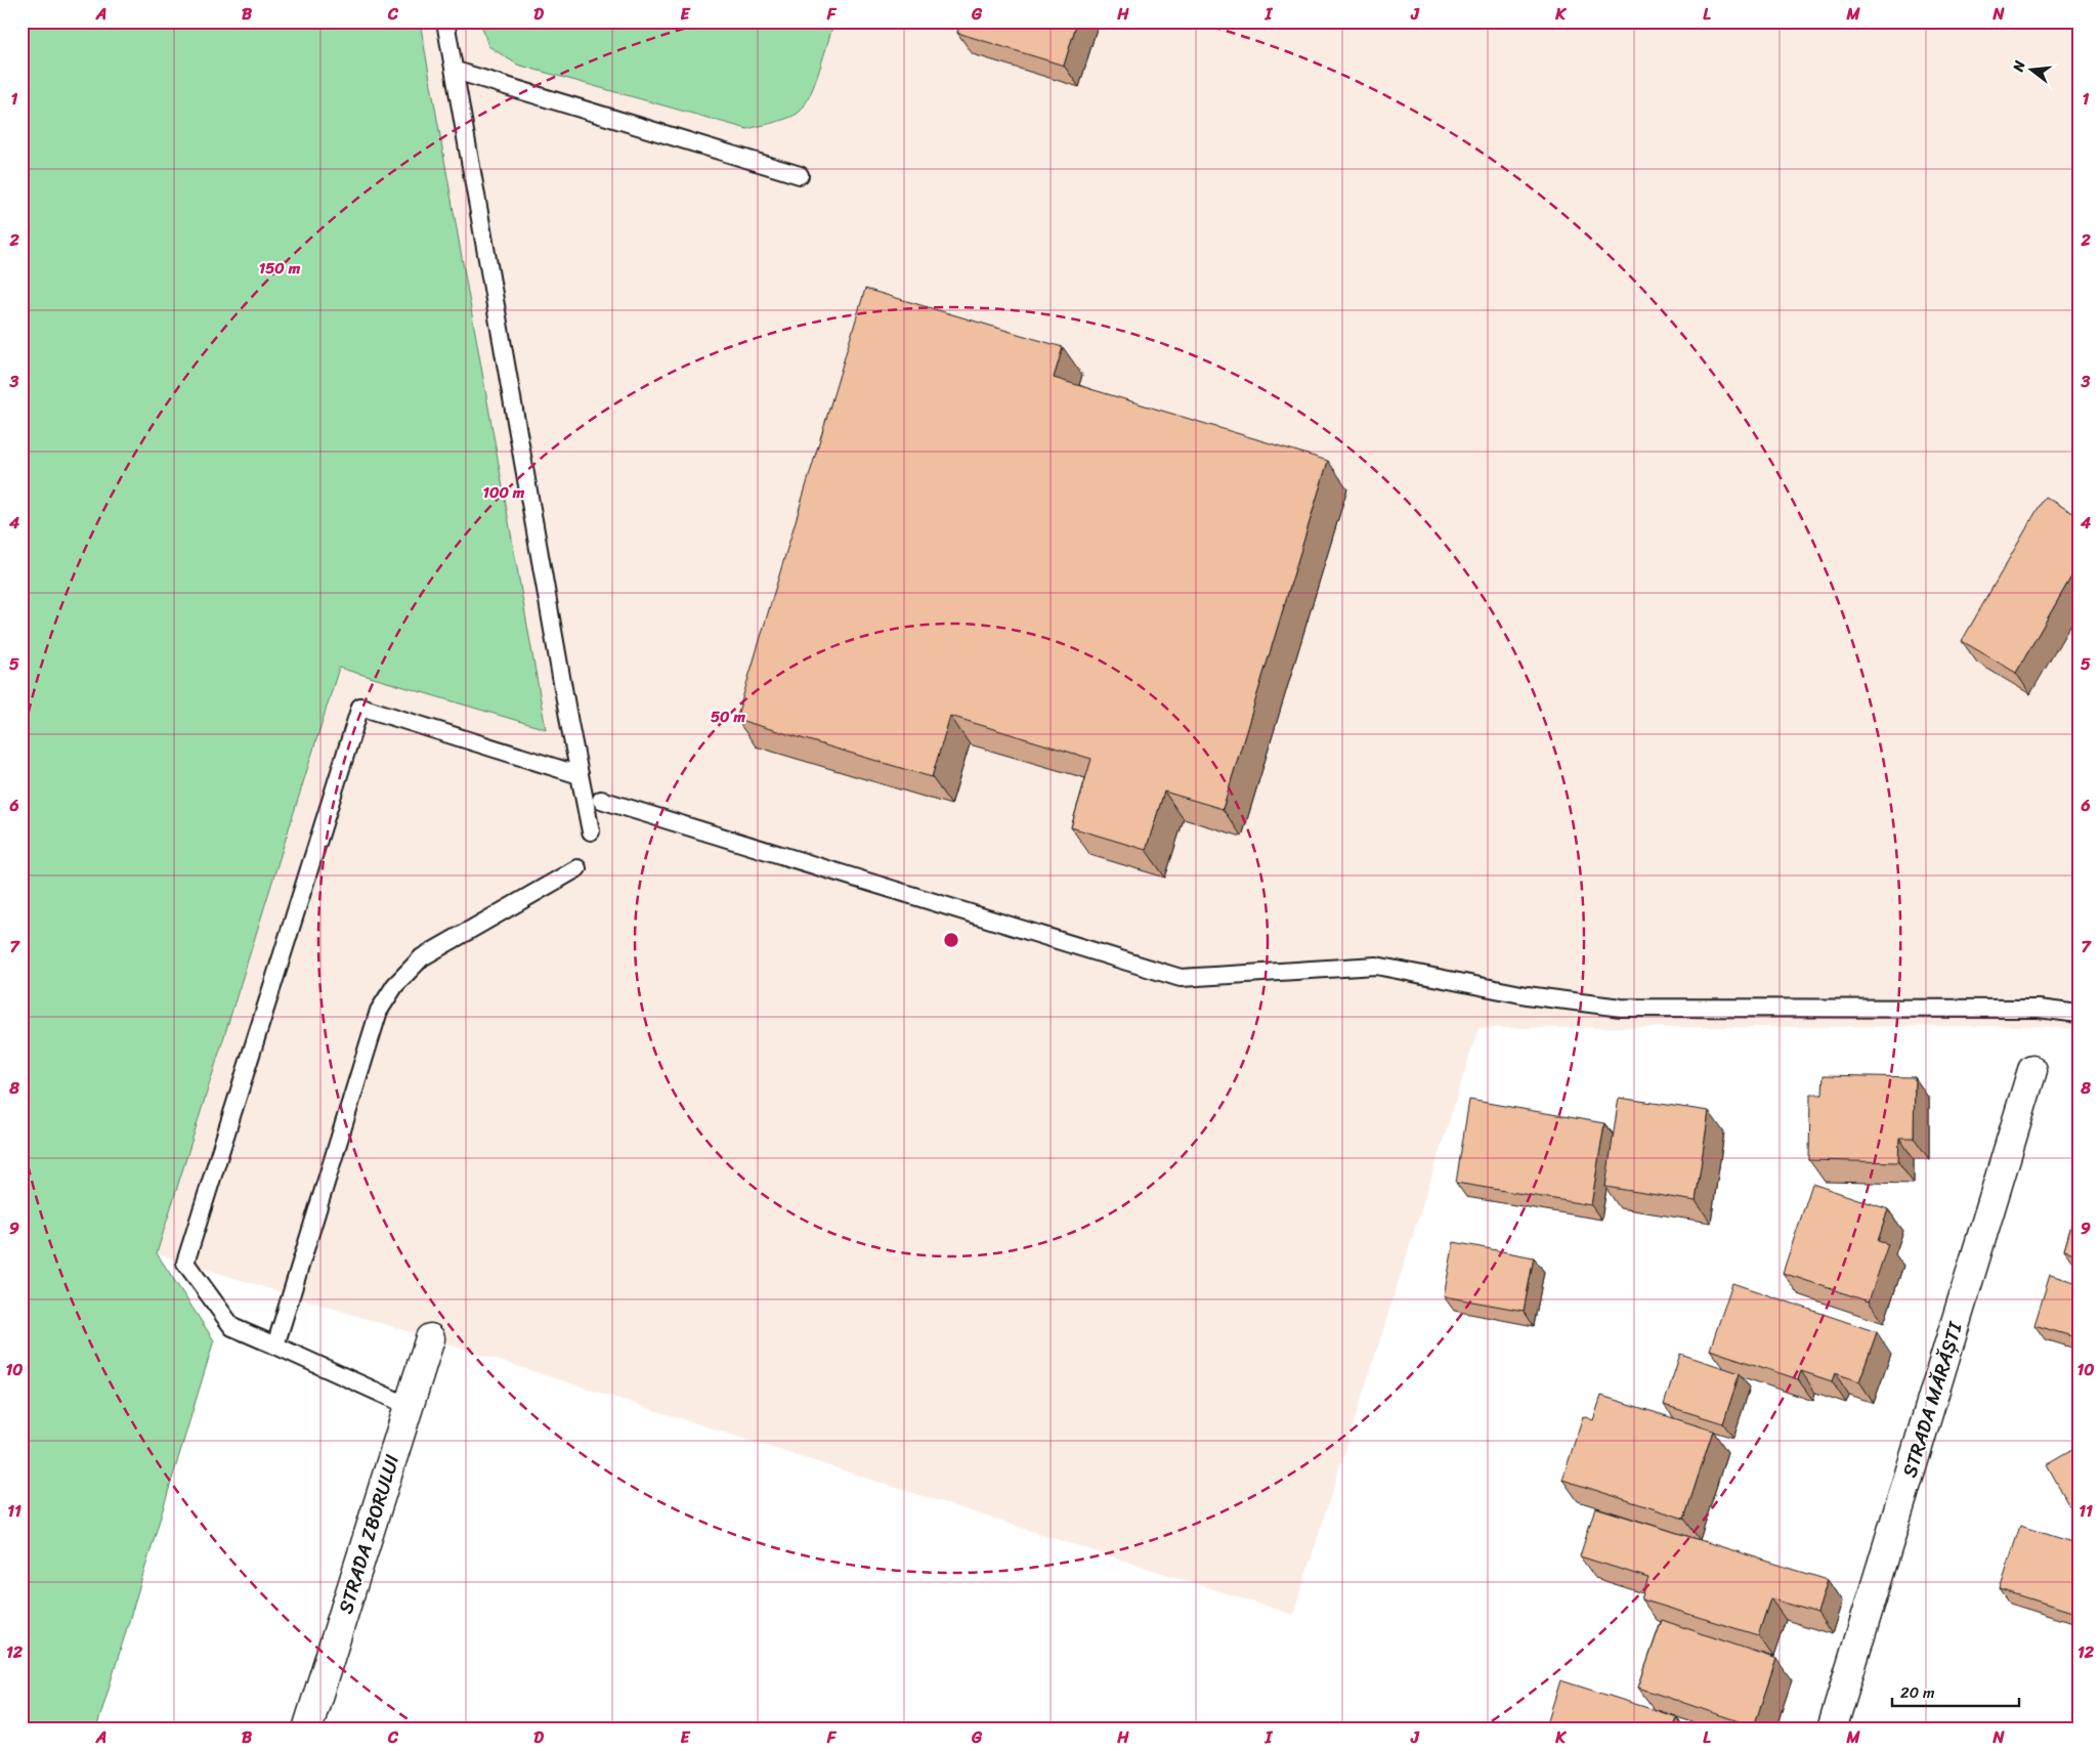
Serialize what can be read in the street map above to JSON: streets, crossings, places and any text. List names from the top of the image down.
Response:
{
  "streets": {
    "street": ["STRADA MĂRĂȘTI", "STRADA ZBORULUI"]
  },
  "scale_bar": "20 m",
  "north": "left",
  "grid": {
    "columns": [
      "A",
      "B",
      "C",
      "D",
      "E",
      "F",
      "G",
      "H",
      "I",
      "J",
      "K",
      "L",
      "M",
      "N"
    ],
    "rows": [
      "1",
      "2",
      "3",
      "4",
      "5",
      "6",
      "7",
      "8",
      "9",
      "10",
      "11",
      "12"
    ]
  },
  "rings": ["150 m", "100 m", "50 m"]
}
